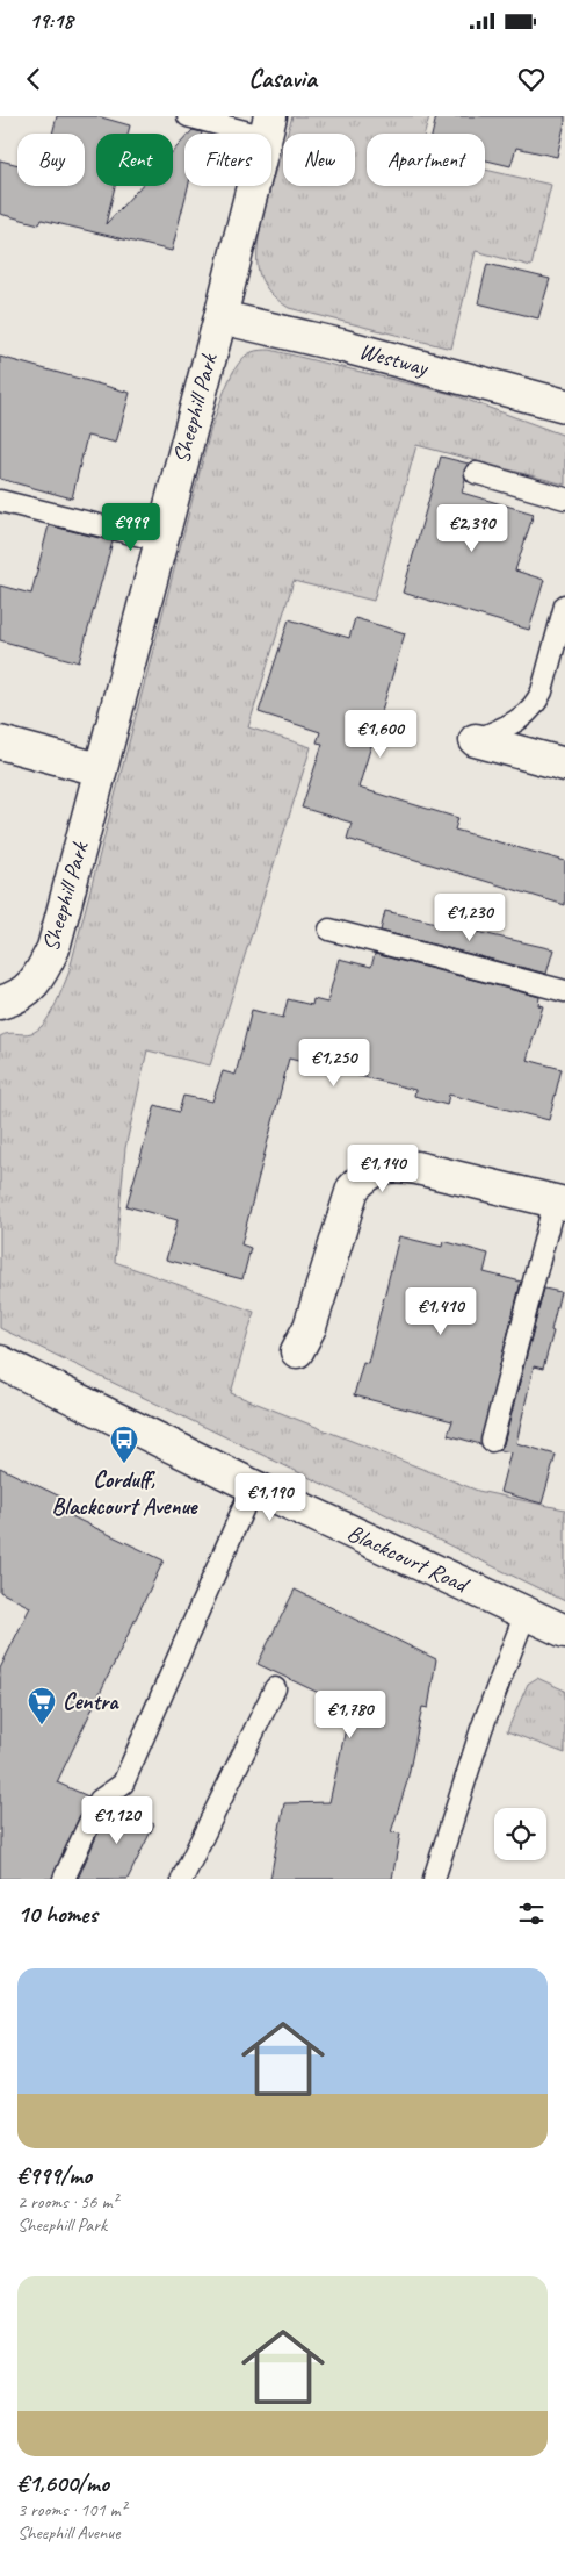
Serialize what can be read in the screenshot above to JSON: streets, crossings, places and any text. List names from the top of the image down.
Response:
{
  "streets": {
    "street": ["Westway", "Sheephill Park", "Blackcourt Road"]
  },
  "crossings": [
    ["Westway", "Sheephill Park"]
  ],
  "places": {
    "bus stop": ["Corduff, Blackcourt Avenue"],
    "supermarket": ["Centra"]
  },
  "page": {
    "status": "19:18",
    "header": "Casavia",
    "chip": [
      "Buy",
      "Rent",
      "Filters",
      "New",
      "Apartment"
    ],
    "price": [
      "€999",
      "€2,390",
      "€1,600",
      "€1,230",
      "€1,250",
      "€1,140",
      "€1,410",
      "€1,190",
      "€1,780",
      "€1,120"
    ],
    "heading": "10 homes",
    "list": [
      {
        "name": "€999/mo",
        "note": "2 rooms · 56 m² · Sheephill Park"
      },
      {
        "name": "€1,600/mo",
        "note": "3 rooms · 101 m² · Sheephill Avenue"
      }
    ]
  }
}
